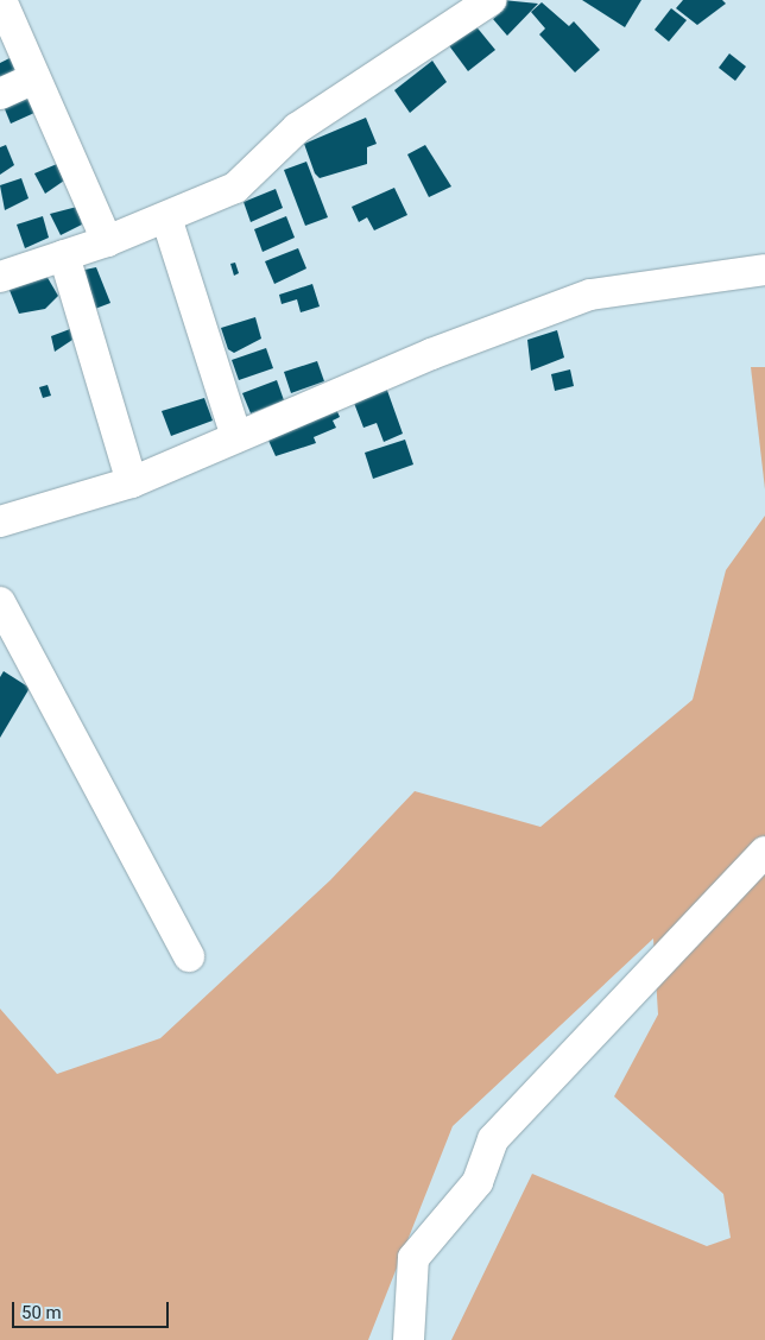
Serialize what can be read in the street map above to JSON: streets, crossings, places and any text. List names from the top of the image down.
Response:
{
  "scale_bar": "50 m"
}
